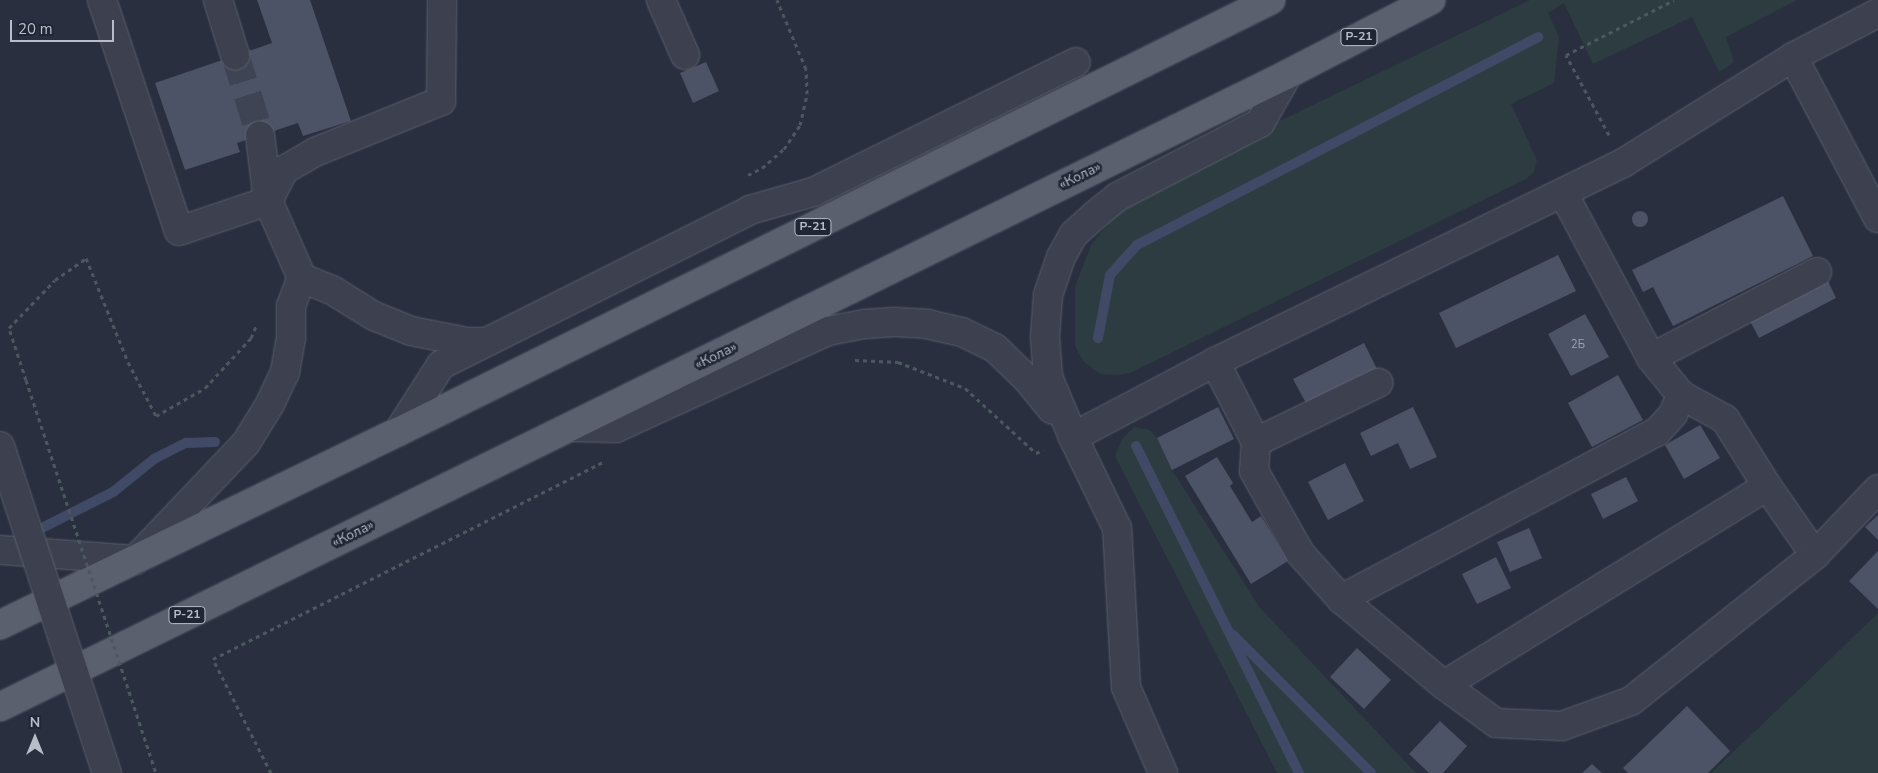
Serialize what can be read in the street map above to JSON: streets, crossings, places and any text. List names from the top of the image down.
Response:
{
  "streets": {
    "main road": ["Р-21", "«Кола»"]
  },
  "house_numbers": ["2Б"],
  "scale_bar": "20 m",
  "north": "top"
}
